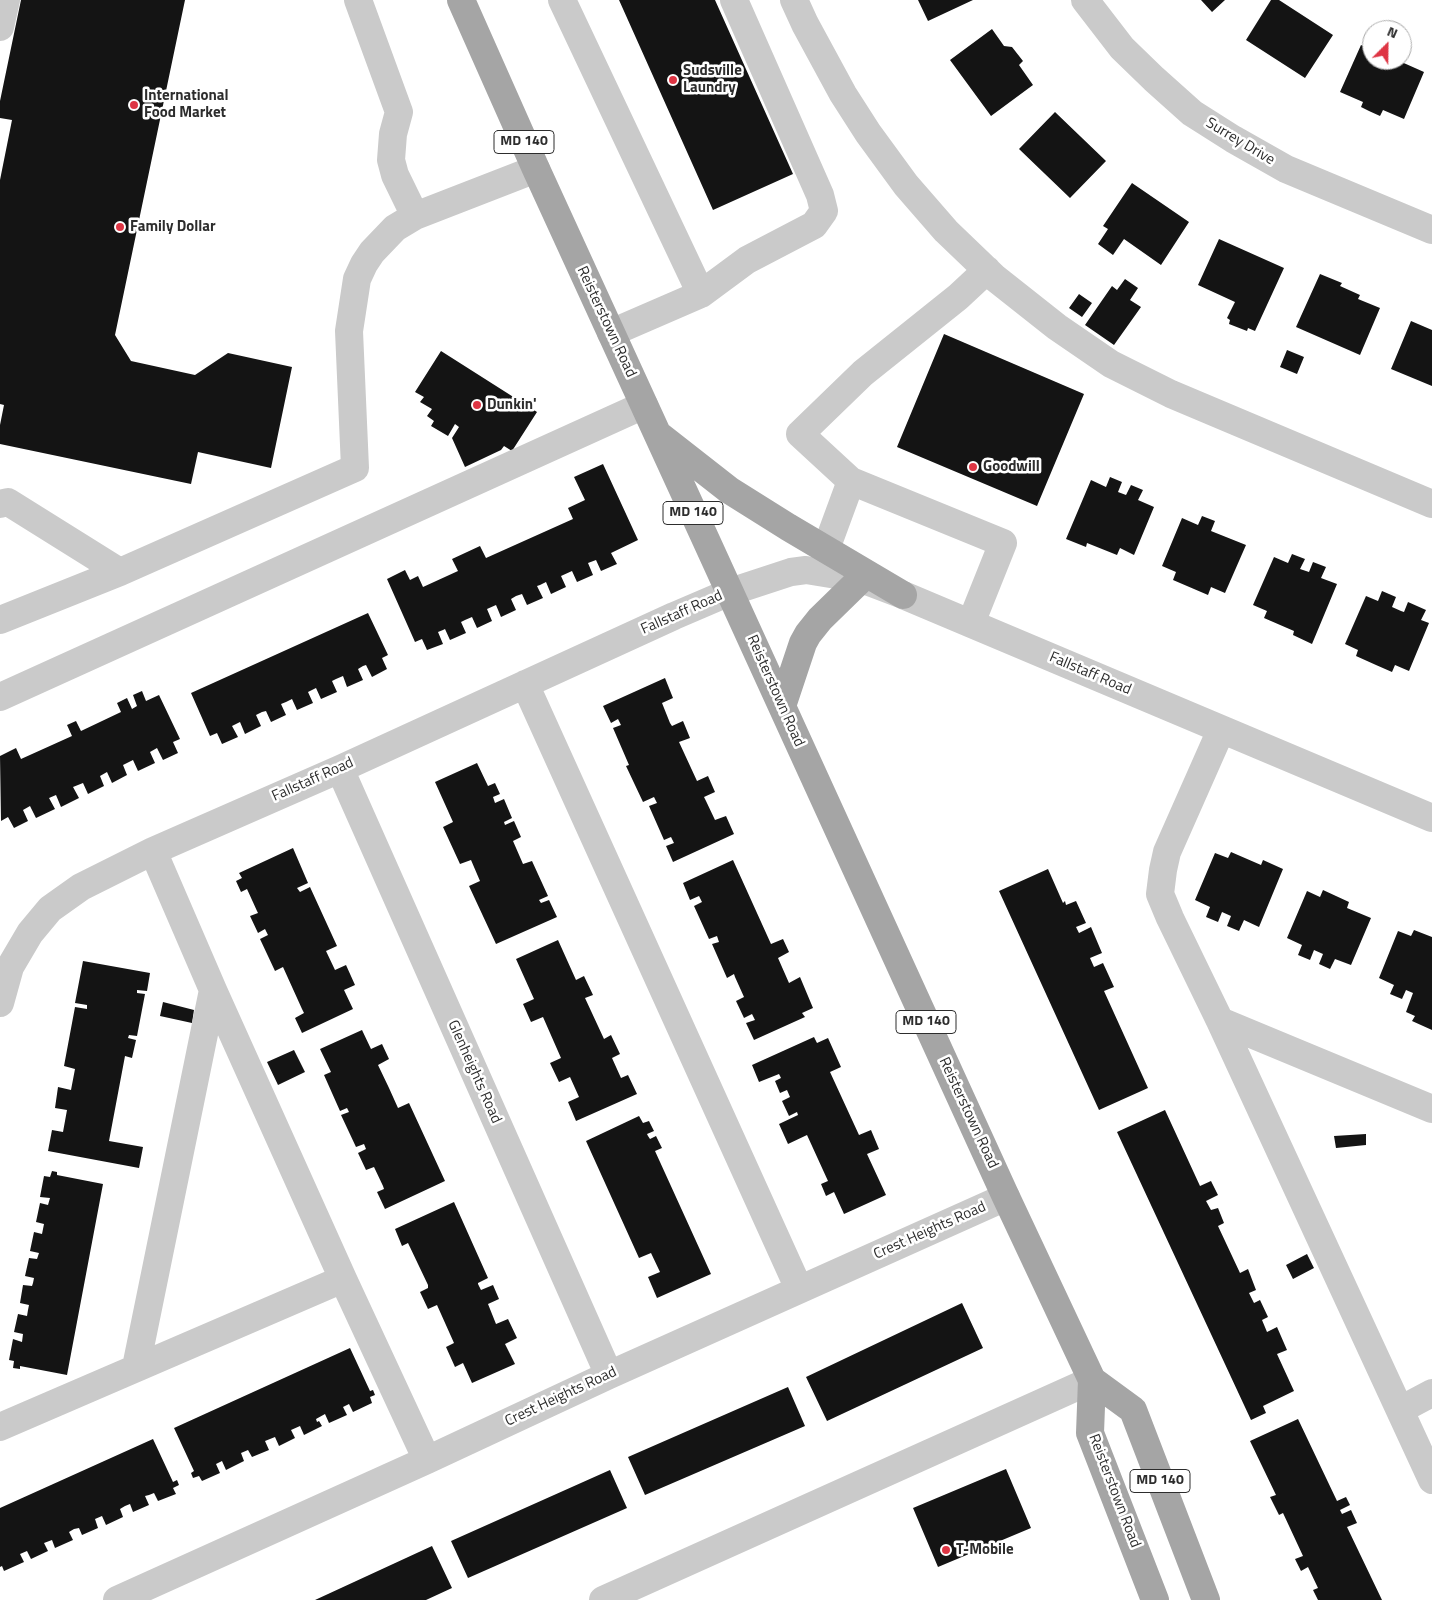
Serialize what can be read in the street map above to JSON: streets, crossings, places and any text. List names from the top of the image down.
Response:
{
  "streets": {
    "main road": ["MD 140", "Reisterstown Road"],
    "street": [
      "Surrey Drive",
      "Fallstaff Road",
      "Glenheights Road",
      "Crest Heights Road"
    ]
  },
  "crossings": [
    ["Reisterstown Road", "Fallstaff Road"],
    ["Reisterstown Road", "Crest Heights Road"],
    ["Fallstaff Road", "Glenheights Road"],
    ["Glenheights Road", "Crest Heights Road"]
  ],
  "places": [
    "Sudsville Laundry",
    "International Food Market",
    "Family Dollar",
    "Dunkin'",
    "Goodwill",
    "T-Mobile"
  ],
  "north": "top right"
}
